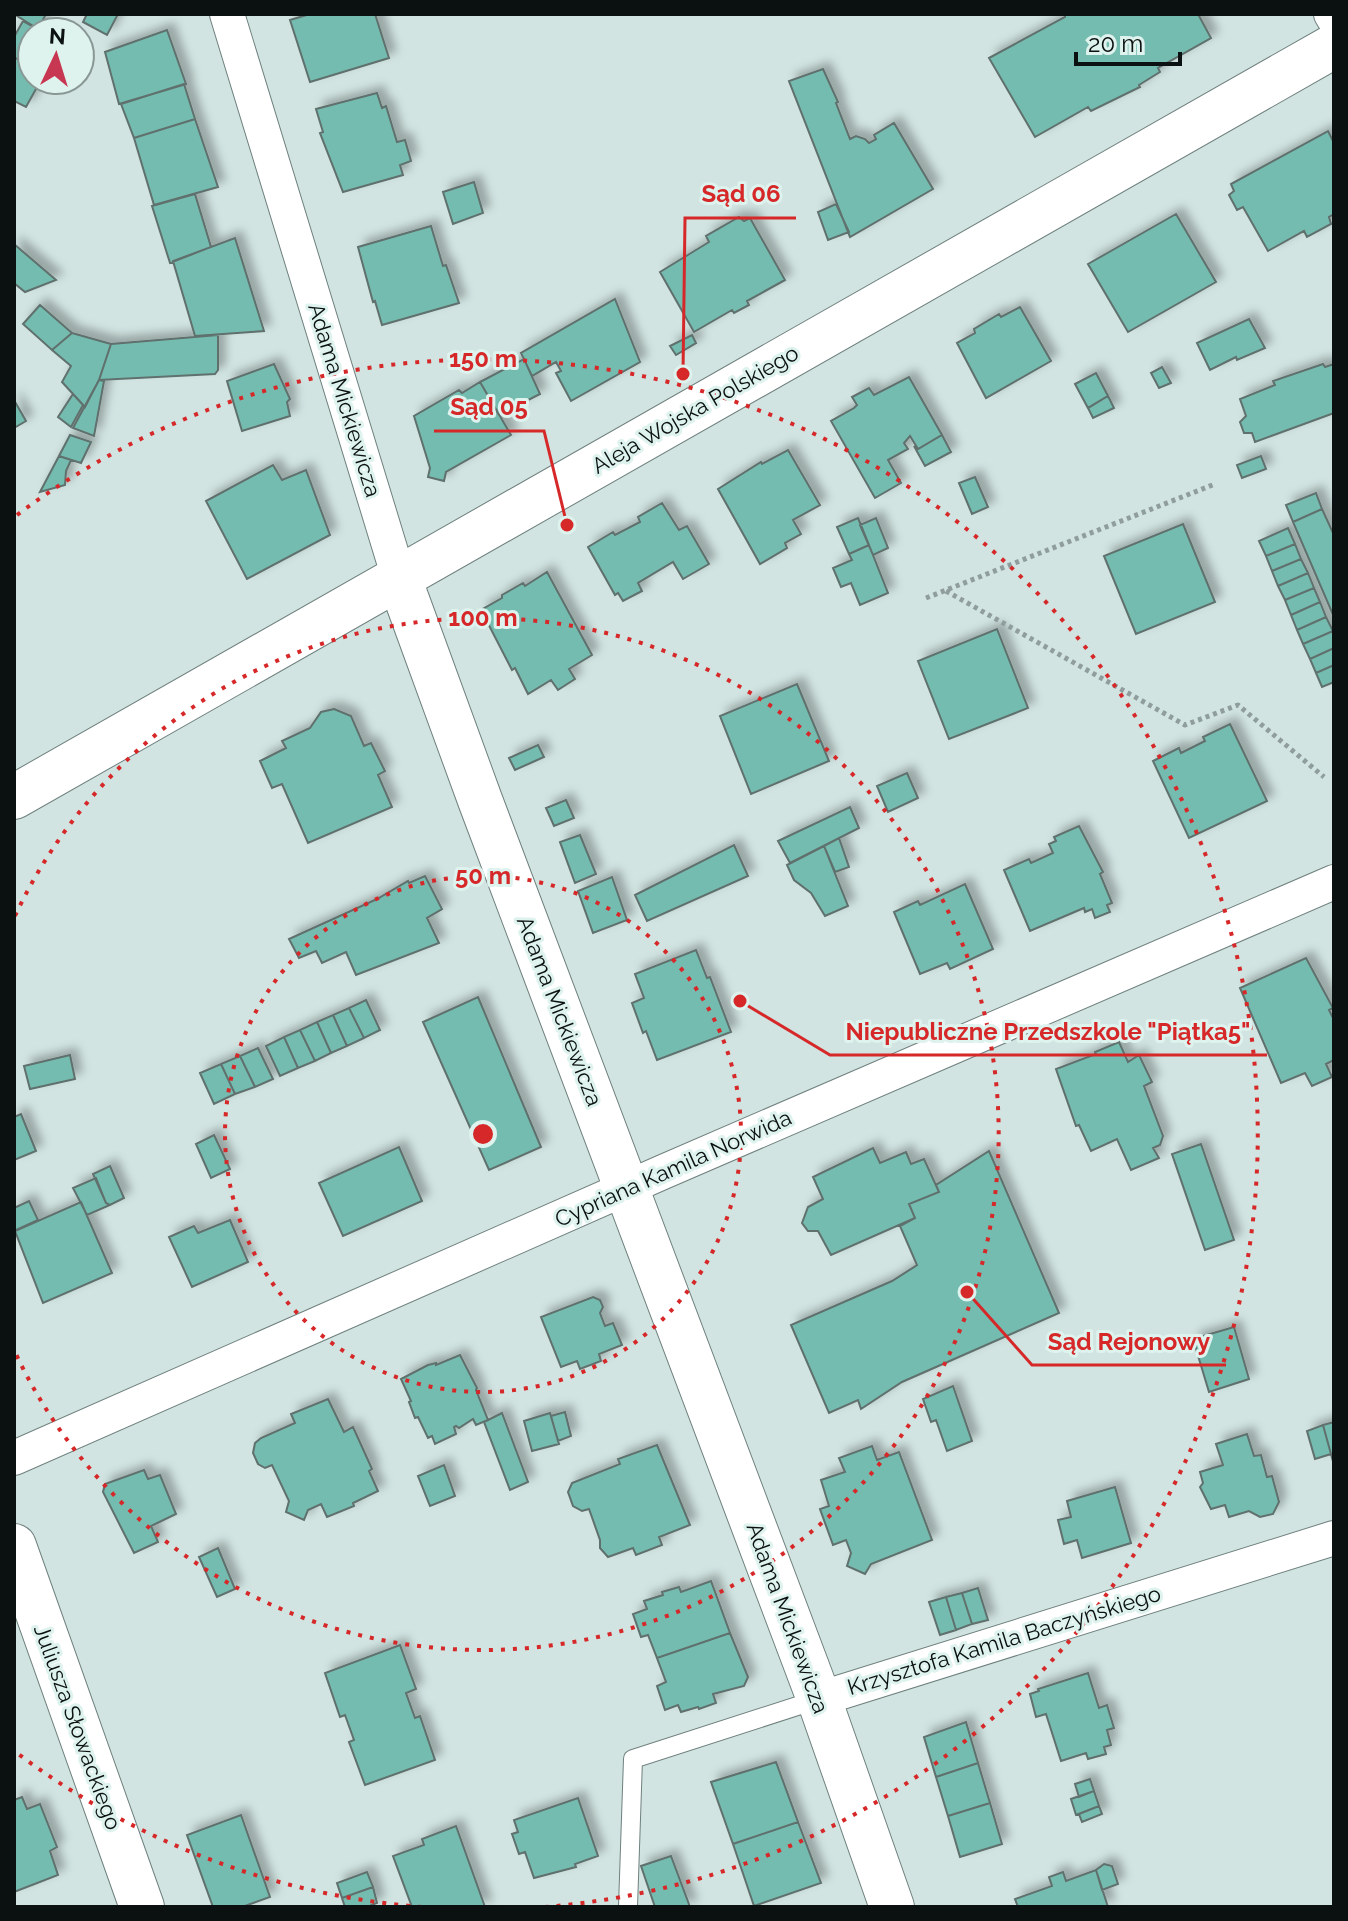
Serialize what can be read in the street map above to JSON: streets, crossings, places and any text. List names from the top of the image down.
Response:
{
  "streets": {
    "street": [
      "Adama Mickiewicza",
      "Aleja Wojska Polskiego",
      "Cypriana Kamila Norwida",
      "Krzysztofa Kamila Baczyńskiego",
      "Juliusza Słowackiego"
    ]
  },
  "crossings": [
    ["Adama Mickiewicza", "Aleja Wojska Polskiego"],
    ["Adama Mickiewicza", "Cypriana Kamila Norwida"],
    ["Adama Mickiewicza", "Krzysztofa Kamila Baczyńskiego"]
  ],
  "places": [
    "Sąd 06",
    "Sąd 05",
    "Niepubliczne Przedszkole \"Piątka5\"",
    "Sąd Rejonowy"
  ],
  "scale_bar": "20 m",
  "north": "top",
  "rings": ["150 m", "100 m", "50 m"]
}
